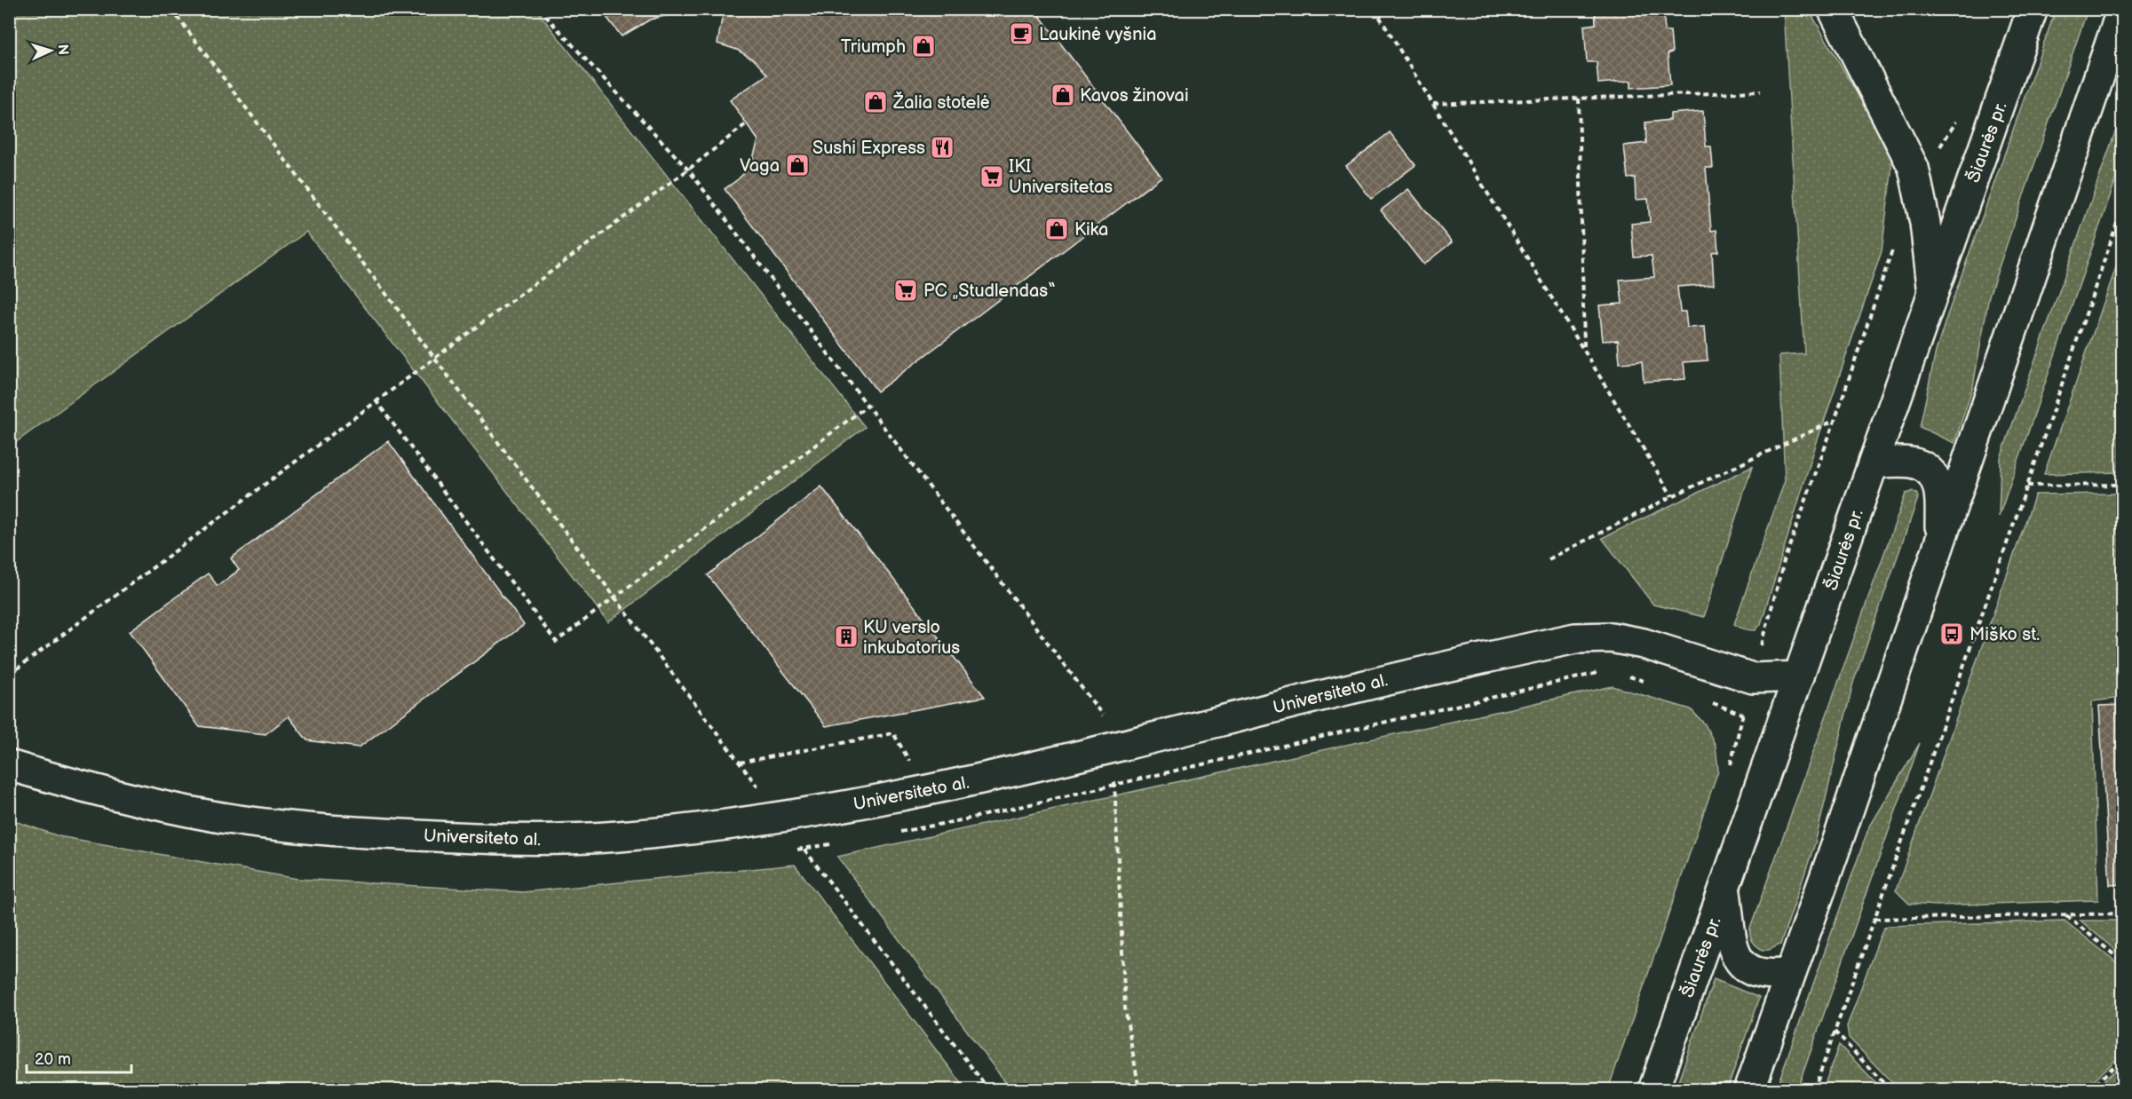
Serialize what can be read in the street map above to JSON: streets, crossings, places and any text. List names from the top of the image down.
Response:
{
  "streets": {
    "main road": ["Šiaurės pr.", "Universiteto al."]
  },
  "crossings": [
    ["Šiaurės pr.", "Universiteto al."]
  ],
  "places": {
    "cafe": ["Laukinė vyšnia"],
    "shop": [
      "Triumph",
      "Kavos žinovai",
      "Žalia stotelė",
      "Vaga",
      "Kika"
    ],
    "restaurant": ["Sushi Express"],
    "supermarket": ["IKI Universitetas", "PC „Studlendas“"],
    "bus stop": ["Miško st."],
    "building": ["KU verslo inkubatorius"]
  },
  "scale_bar": "20 m",
  "north": "right"
}
